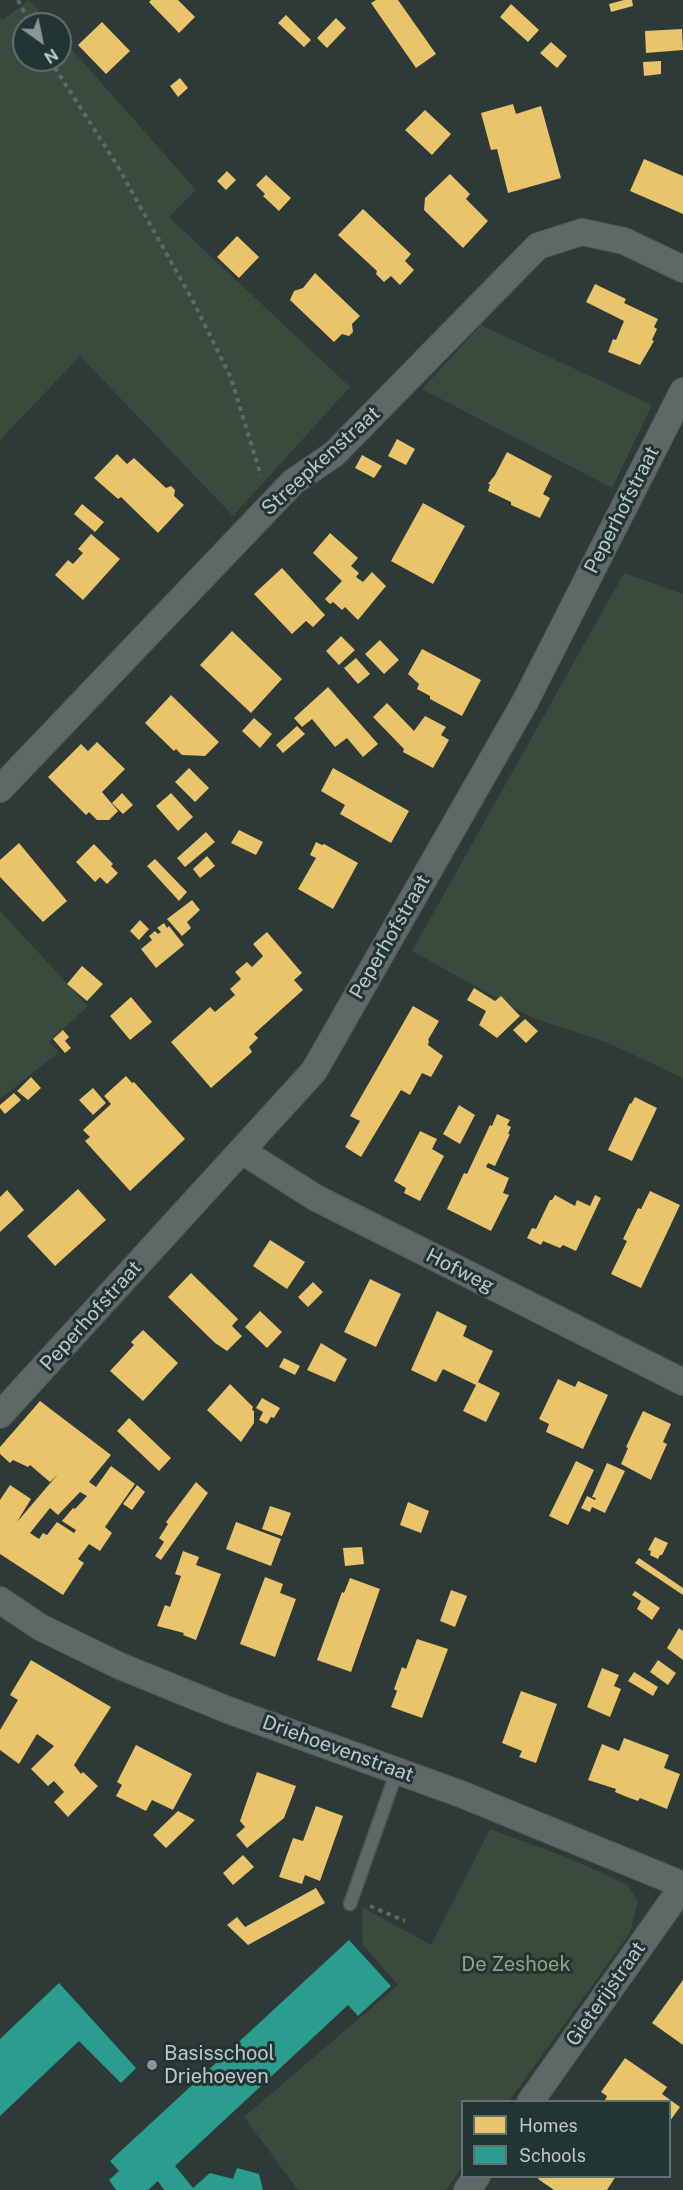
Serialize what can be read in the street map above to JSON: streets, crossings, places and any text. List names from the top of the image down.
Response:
{
  "streets": {
    "street": [
      "Streepkenstraat",
      "Peperhofstraat",
      "Hofweg",
      "Driehoevenstraat",
      "Gieterijstraat"
    ]
  },
  "crossings": [
    ["Peperhofstraat", "Hofweg"],
    ["Driehoevenstraat", "Gieterijstraat"]
  ],
  "parks": ["De Zeshoek"],
  "places": ["Basisschool Driehoeven"],
  "legend": ["Homes", "Schools"],
  "north": "bottom right"
}
